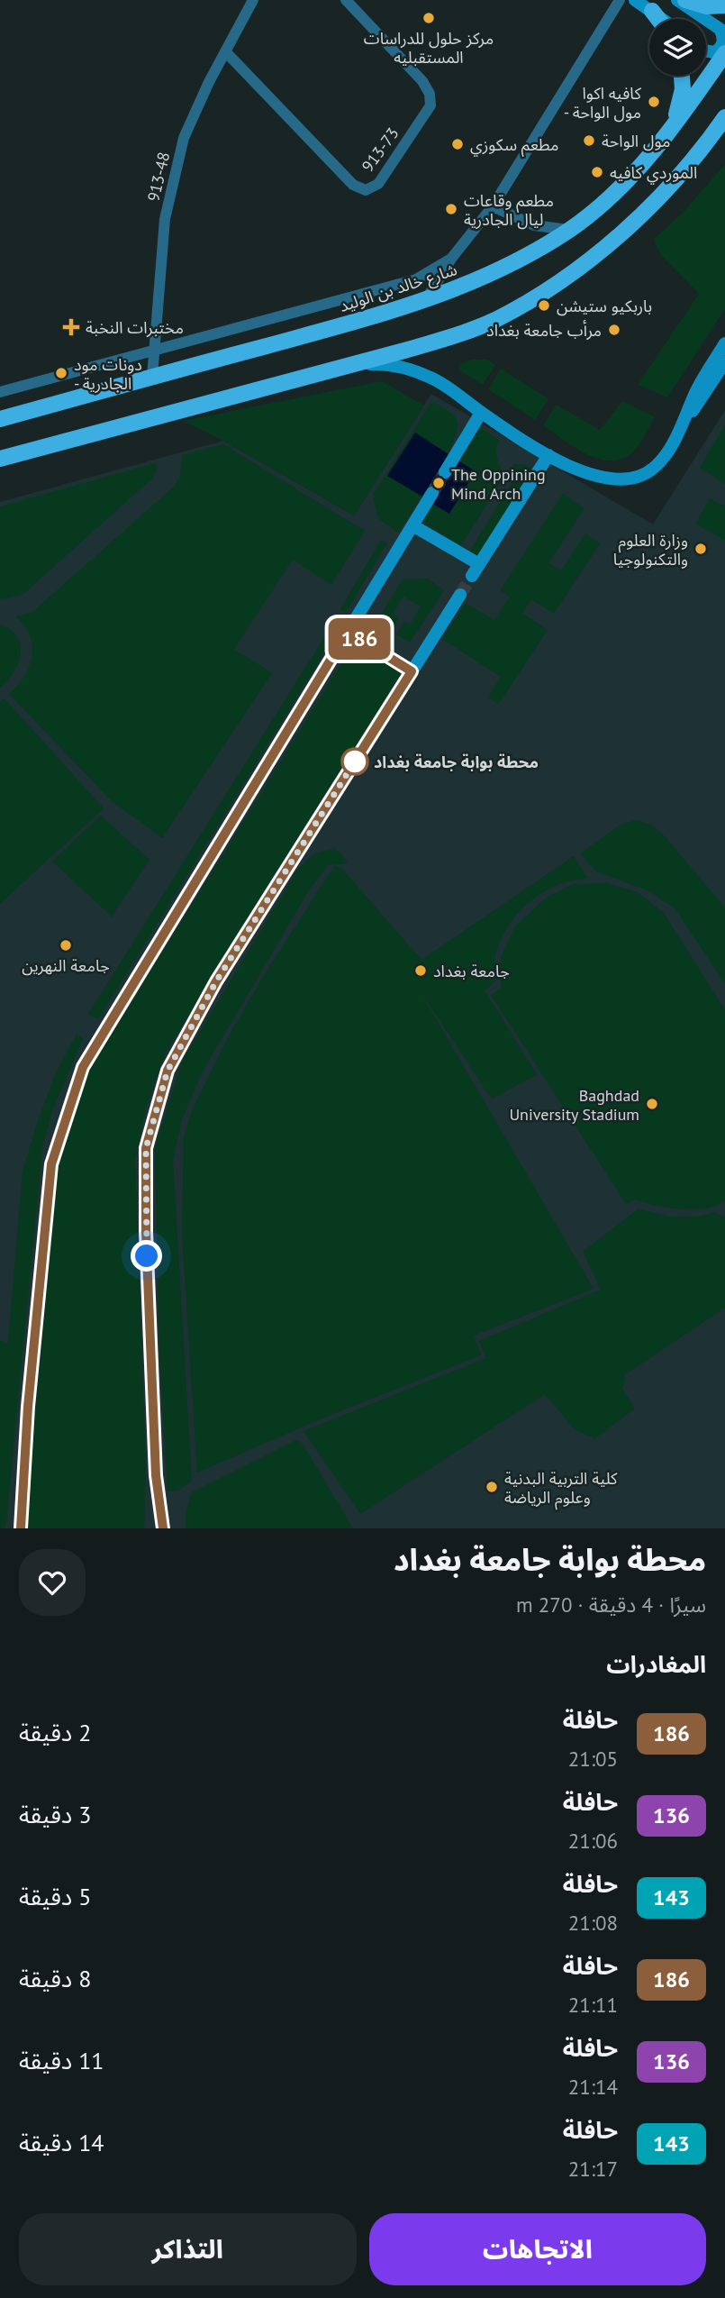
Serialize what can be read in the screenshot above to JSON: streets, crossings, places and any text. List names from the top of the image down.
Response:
{
  "streets": {
    "main road": ["شارع خالد بن الوليد"],
    "street": ["913-73", "913-48"]
  },
  "crossings": [
    ["913-73", "913-48"],
    ["913-48", "شارع خالد بن الوليد"]
  ],
  "places": {
    "other": [
      "مركز حلول للدراسات المستقبليه",
      "كافيه اكوا - مول الواحة",
      "مول الواحة",
      "مطعم سكوزي",
      "الموردي كافيه",
      "مطعم وقاعات ليال الجادرية",
      "باربكيو ستيشن",
      "مرأب جامعة بغداد",
      "دونات مود - الجادرية",
      "The Oppining Mind Arch",
      "وزارة العلوم والتكنولوجيا",
      "محطة بوابة جامعة بغداد",
      "جامعة النهرين",
      "جامعة بغداد",
      "Baghdad University Stadium",
      "كلية التربية البدنية وعلوم الرياضة"
    ],
    "health": ["مختبرات النخبة"]
  },
  "lines": ["bus line 186"],
  "page": {
    "on_map": "186",
    "heading": [
      ["محطة بوابة جامعة بغداد", "سيرًا · 4 دقيقة · 270 m"],
      "المغادرات"
    ],
    "list": [
      {
        "mark": "186",
        "name": "حافلة",
        "note": "21:05",
        "value": "2 دقيقة"
      },
      {
        "mark": "136",
        "name": "حافلة",
        "note": "21:06",
        "value": "3 دقيقة"
      },
      {
        "mark": "143",
        "name": "حافلة",
        "note": "21:08",
        "value": "5 دقيقة"
      },
      {
        "mark": "186",
        "name": "حافلة",
        "note": "21:11",
        "value": "8 دقيقة"
      },
      {
        "mark": "136",
        "name": "حافلة",
        "note": "21:14",
        "value": "11 دقيقة"
      },
      {
        "mark": "143",
        "name": "حافلة",
        "note": "21:17",
        "value": "14 دقيقة"
      }
    ],
    "buttons": ["الاتجاهات", "التذاكر"]
  }
}
